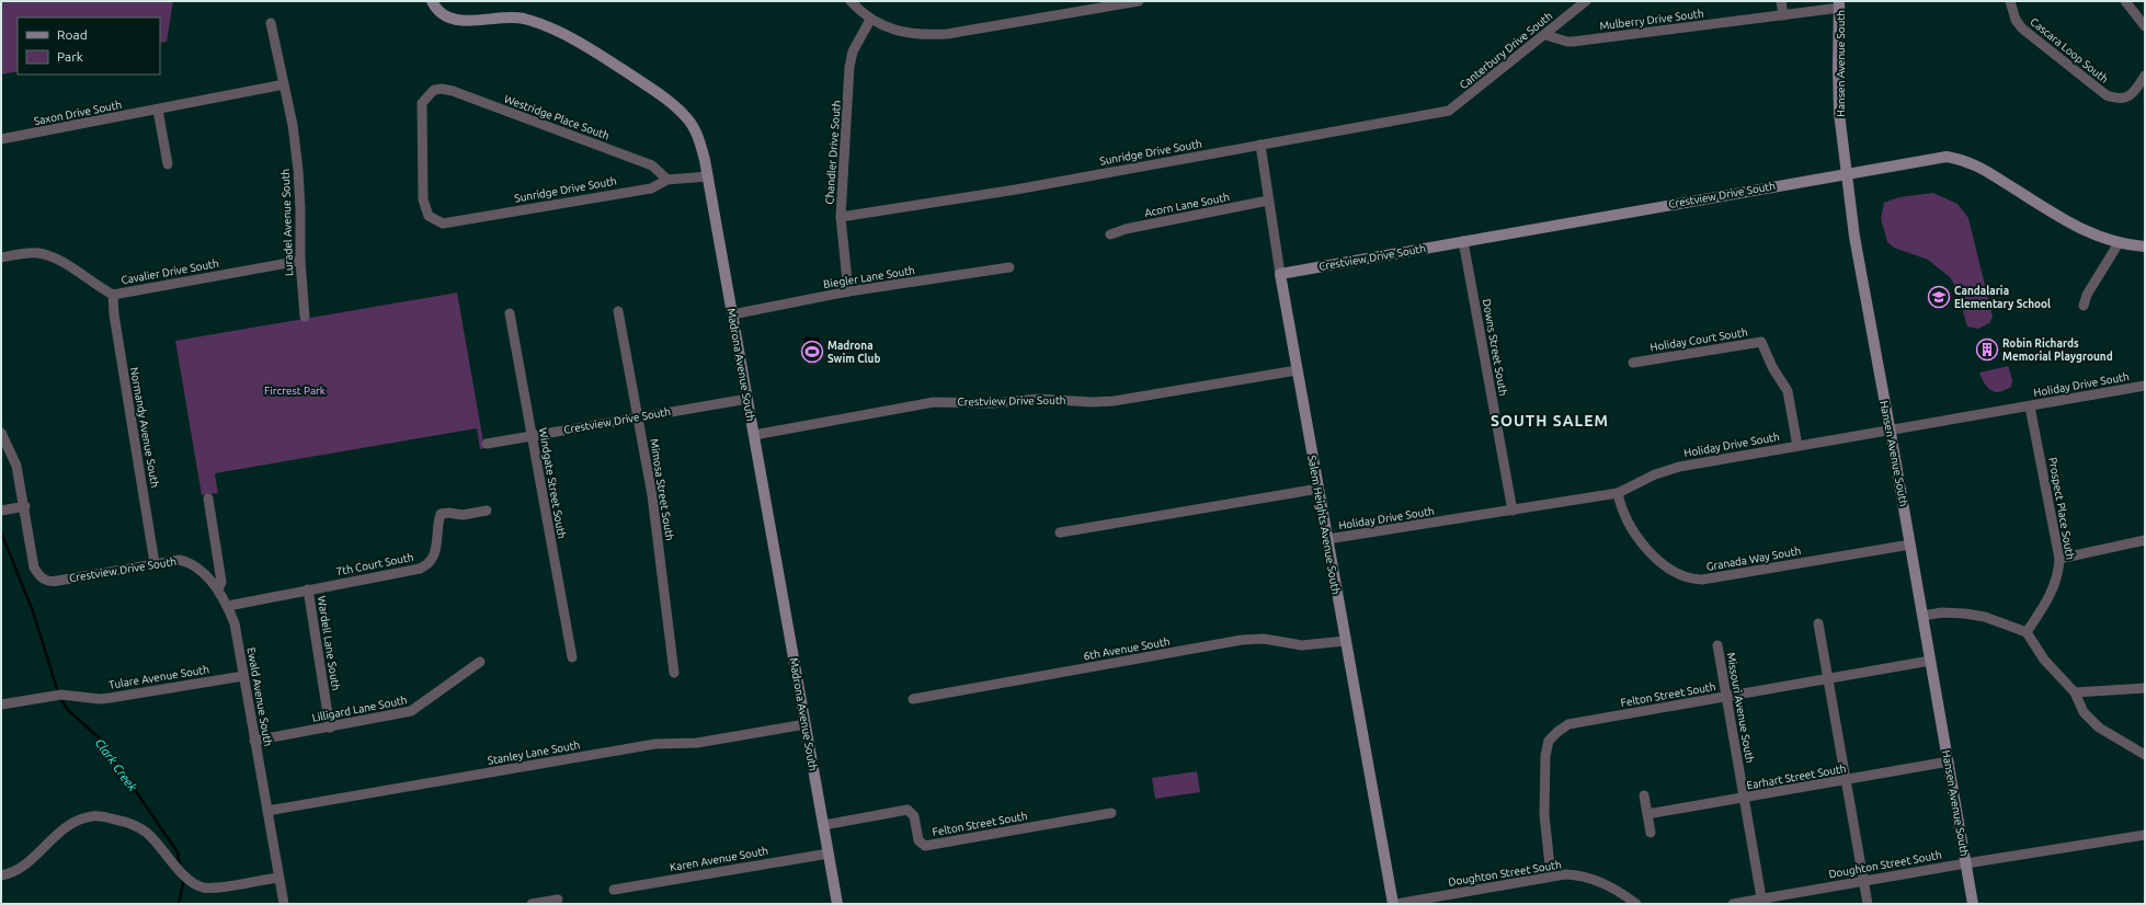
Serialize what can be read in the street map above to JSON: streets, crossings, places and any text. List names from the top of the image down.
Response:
{
  "streets": {
    "street": [
      "Mulberry Drive South",
      "Canterbury Drive South",
      "Cascara Loop South",
      "Hansen Avenue South",
      "Saxon Drive South",
      "Westridge Place South",
      "Chandler Drive South",
      "Sunridge Drive South",
      "Crestview Drive South",
      "Acorn Lane South",
      "Luradel Avenue South",
      "Cavalier Drive South",
      "Biegler Lane South",
      "Holiday Court South",
      "Downs Street South",
      "Madrona Avenue South",
      "Holiday Drive South",
      "Normandy Avenue South",
      "Windgate Street South",
      "Mimosa Street South",
      "Prospect Place South",
      "Salem Heights Avenue South",
      "Granada Way South",
      "7th Court South",
      "Wardell Lane South",
      "6th Avenue South",
      "Tulare Avenue South",
      "Felton Street South",
      "Ewald Avenue South",
      "Missouri Avenue South",
      "Lilligard Lane South",
      "Stanley Lane South",
      "Earhart Street South",
      "Karen Avenue South",
      "Doughton Street South"
    ]
  },
  "crossings": [
    ["Mulberry Drive South", "Canterbury Drive South"],
    ["Mulberry Drive South", "Hansen Avenue South"],
    ["Canterbury Drive South", "Sunridge Drive South"],
    ["Hansen Avenue South", "Crestview Drive South"],
    ["Hansen Avenue South", "Holiday Drive South"],
    ["Hansen Avenue South", "Granada Way South"],
    ["Hansen Avenue South", "Felton Street South"],
    ["Hansen Avenue South", "Earhart Street South"],
    ["Hansen Avenue South", "Doughton Street South"],
    ["Saxon Drive South", "Luradel Avenue South"],
    ["Westridge Place South", "Sunridge Drive South"],
    ["Chandler Drive South", "Sunridge Drive South"],
    ["Chandler Drive South", "Biegler Lane South"],
    ["Sunridge Drive South", "Madrona Avenue South"],
    ["Sunridge Drive South", "Salem Heights Avenue South"],
    ["Crestview Drive South", "Downs Street South"],
    ["Crestview Drive South", "Madrona Avenue South"],
    ["Crestview Drive South", "Normandy Avenue South"],
    ["Crestview Drive South", "Windgate Street South"],
    ["Crestview Drive South", "Mimosa Street South"],
    ["Crestview Drive South", "Salem Heights Avenue South"],
    ["Crestview Drive South", "Ewald Avenue South"],
    ["Acorn Lane South", "Salem Heights Avenue South"],
    ["Luradel Avenue South", "Cavalier Drive South"],
    ["Cavalier Drive South", "Normandy Avenue South"],
    ["Biegler Lane South", "Madrona Avenue South"],
    ["Holiday Court South", "Holiday Drive South"],
    ["Downs Street South", "Holiday Drive South"],
    ["Madrona Avenue South", "Felton Street South"],
    ["Madrona Avenue South", "Stanley Lane South"],
    ["Madrona Avenue South", "Karen Avenue South"],
    ["Holiday Drive South", "Prospect Place South"],
    ["Holiday Drive South", "Salem Heights Avenue South"],
    ["Holiday Drive South", "Granada Way South"],
    ["Salem Heights Avenue South", "6th Avenue South"],
    ["7th Court South", "Wardell Lane South"],
    ["7th Court South", "Ewald Avenue South"],
    ["Wardell Lane South", "Lilligard Lane South"],
    ["Tulare Avenue South", "Ewald Avenue South"],
    ["Felton Street South", "Missouri Avenue South"],
    ["Felton Street South", "Doughton Street South"],
    ["Ewald Avenue South", "Lilligard Lane South"],
    ["Ewald Avenue South", "Stanley Lane South"],
    ["Missouri Avenue South", "Earhart Street South"],
    ["Missouri Avenue South", "Doughton Street South"]
  ],
  "districts": ["SOUTH SALEM"],
  "water": ["Clark Creek"],
  "parks": ["Fircrest Park"],
  "places": {
    "school or university": ["Candalaria Elementary School"],
    "building": ["Robin Richards Memorial Playground"],
    "sports": ["Madrona Swim Club"]
  },
  "legend": ["Road", "Park"]
}
